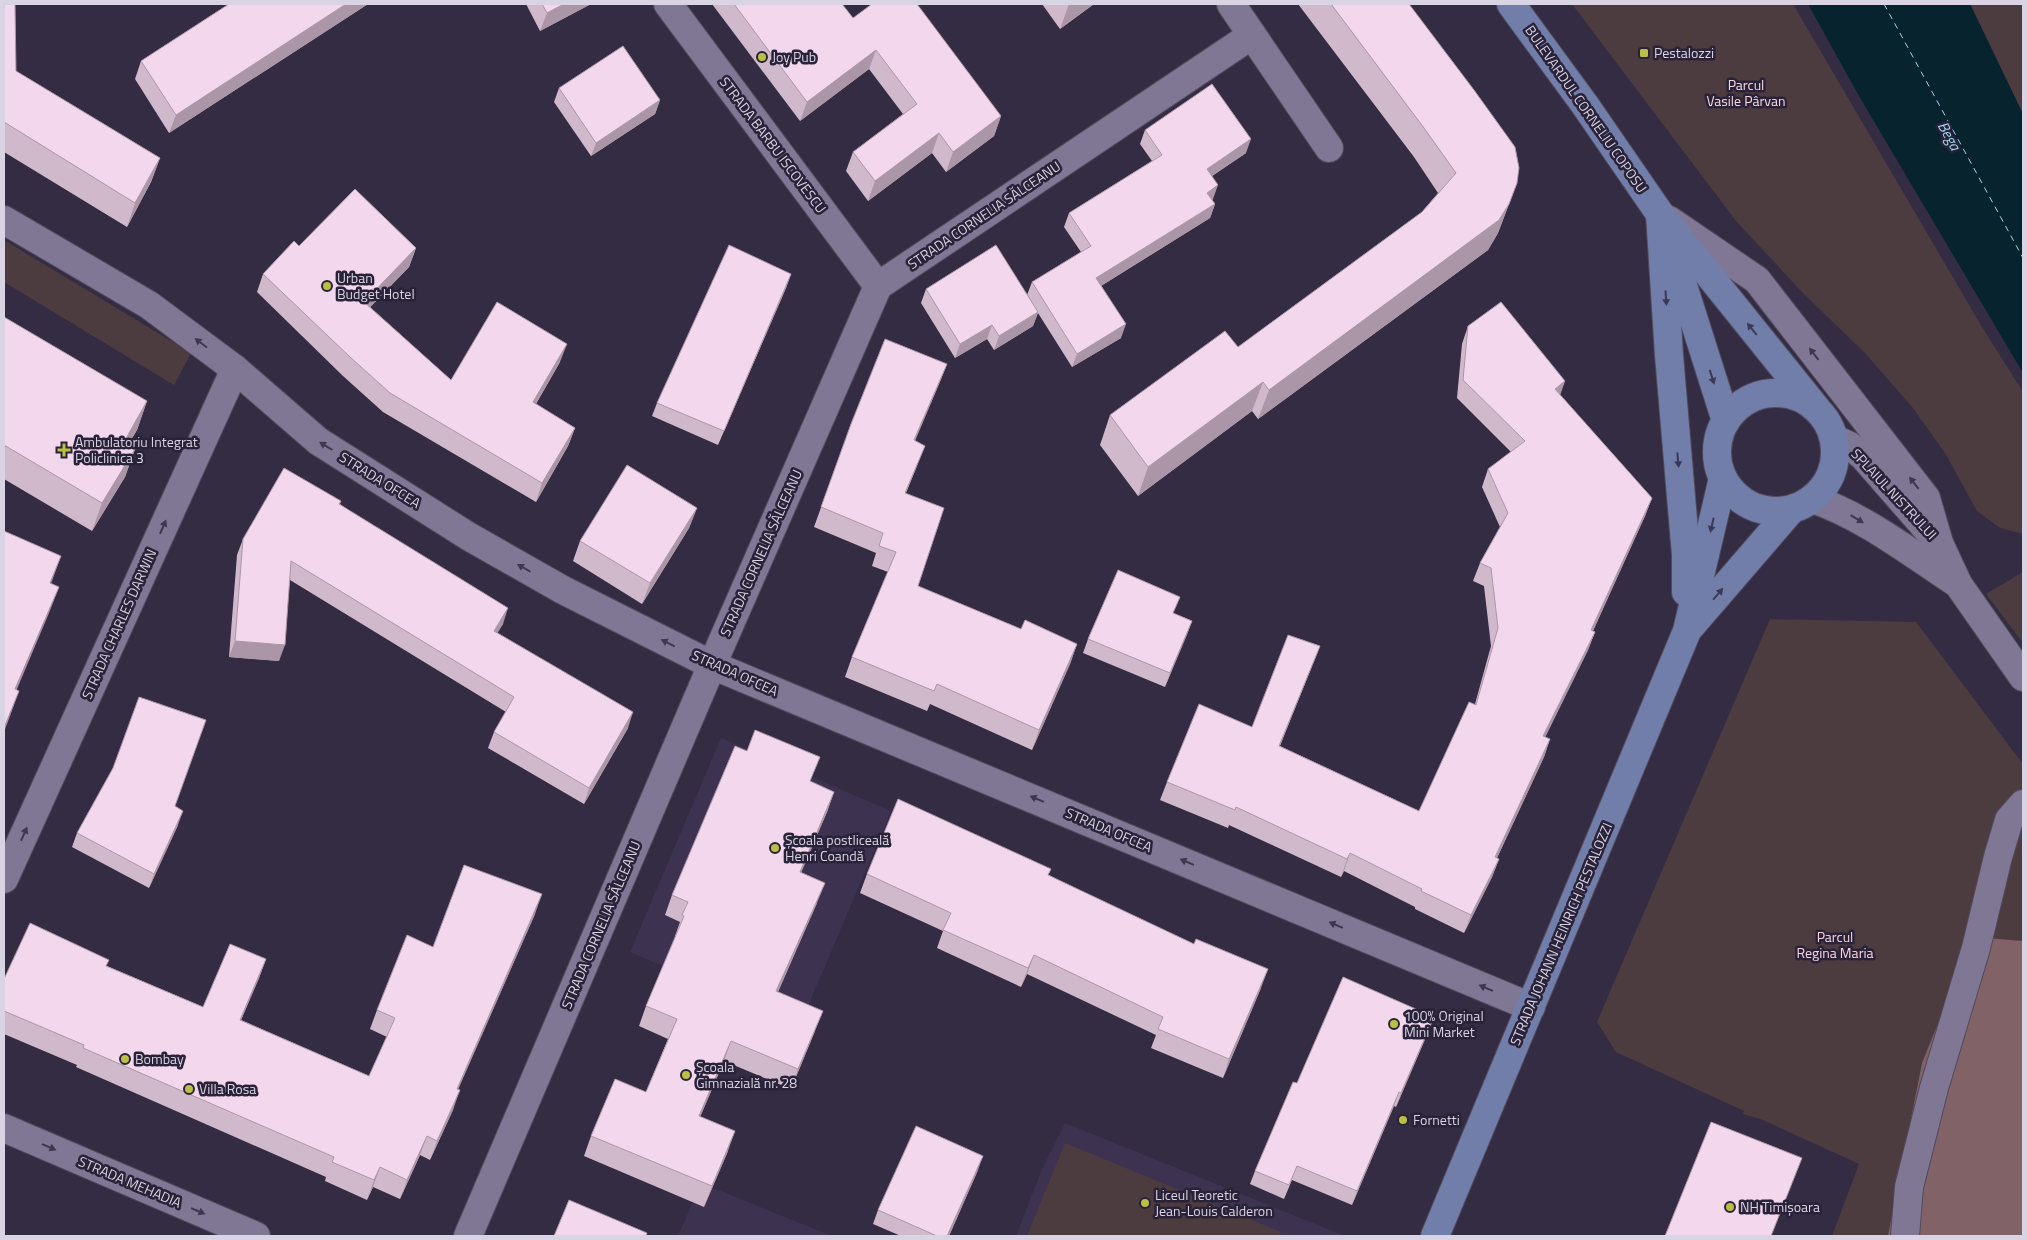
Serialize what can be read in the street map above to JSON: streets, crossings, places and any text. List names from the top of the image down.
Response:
{
  "streets": {
    "main road": ["BULEVARDUL CORNELIU COPOSU", "STRADA JOHANN HEINRICH PESTALOZZI"],
    "street": [
      "STRADA BARBU ISCOVESCU",
      "STRADA CORNELIA SĂLCEANU",
      "STRADA OFCEA",
      "SPLAIUL NISTRULUI",
      "STRADA CHARLES DARWIN",
      "STRADA MEHADIA"
    ]
  },
  "crossings": [
    ["BULEVARDUL CORNELIU COPOSU", "SPLAIUL NISTRULUI"],
    ["BULEVARDUL CORNELIU COPOSU", "STRADA JOHANN HEINRICH PESTALOZZI"],
    ["STRADA BARBU ISCOVESCU", "STRADA CORNELIA SĂLCEANU"],
    ["STRADA CORNELIA SĂLCEANU", "STRADA OFCEA"],
    ["STRADA OFCEA", "STRADA CHARLES DARWIN"],
    ["STRADA OFCEA", "STRADA JOHANN HEINRICH PESTALOZZI"],
    ["SPLAIUL NISTRULUI", "STRADA JOHANN HEINRICH PESTALOZZI"]
  ],
  "one_way": ["STRADA OFCEA", "STRADA CHARLES DARWIN", "STRADA MEHADIA"],
  "water": ["Bega"],
  "parks": ["Parcul Vasile Pârvan", "Parcul Regina Maria"],
  "places": {
    "transit": ["Pestalozzi"],
    "other": [
      "Joy Pub",
      "Urban Budget Hotel",
      "Școala postliceală Henri Coandă",
      "100% Original Mini Market",
      "Bombay",
      "Școala Gimnazială nr. 28",
      "Villa Rosa",
      "Fornetti",
      "Liceul Teoretic Jean-Louis Calderon",
      "NH Timișoara"
    ],
    "health": ["Ambulatoriu Integrat Policlinica 3"]
  }
}
